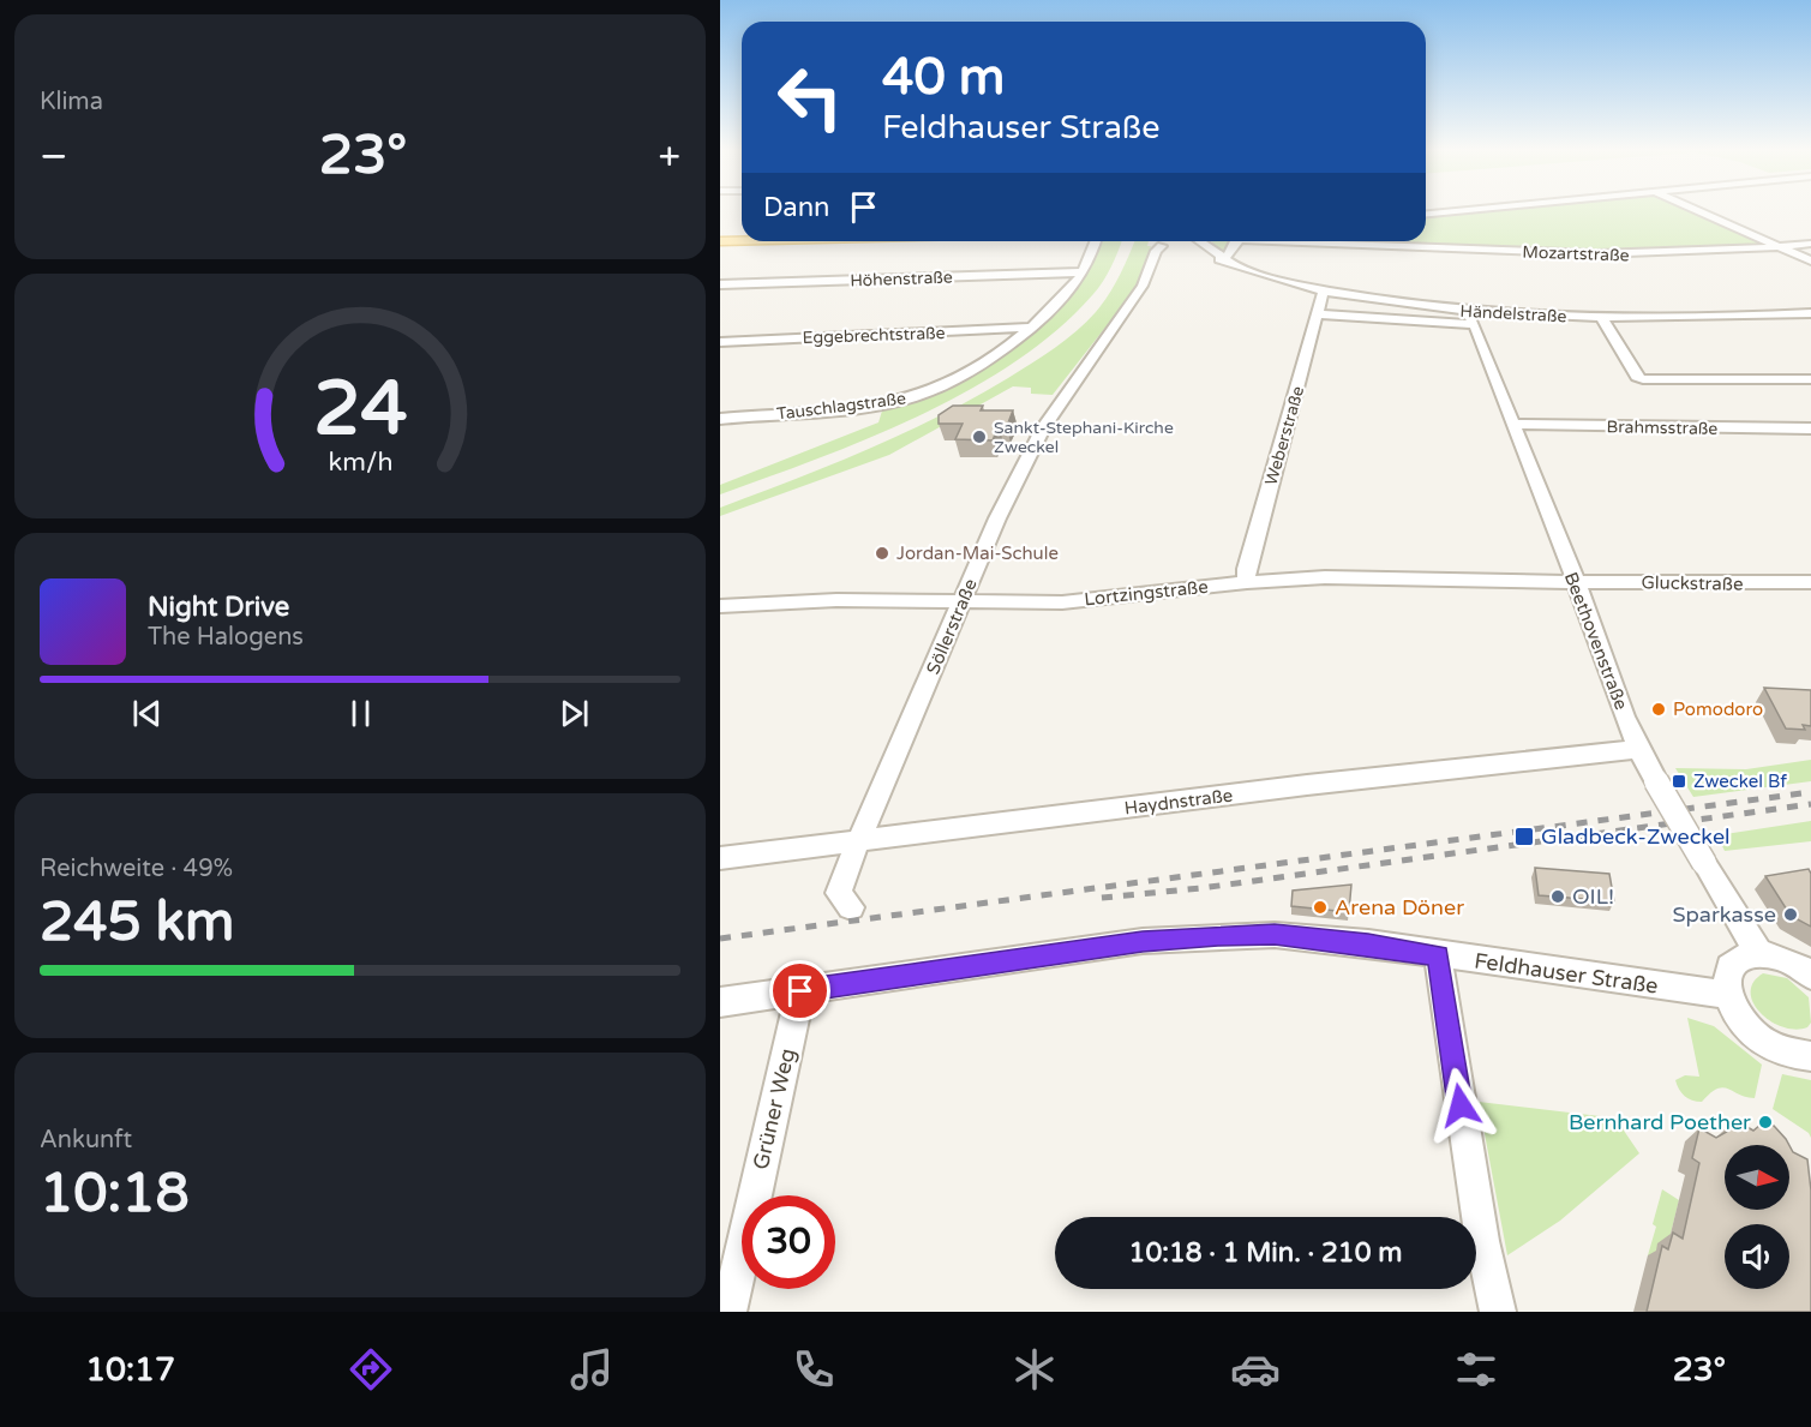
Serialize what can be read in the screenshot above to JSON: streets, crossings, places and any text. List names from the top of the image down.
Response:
{
  "streets": {
    "street": [
      "Mozartstraße",
      "Höhenstraße",
      "Händelstraße",
      "Eggebrechtstraße",
      "Tauschlagstraße",
      "Brahmsstraße",
      "Weberstraße",
      "Gluckstraße",
      "Lortzingstraße",
      "Söllerstraße",
      "Beethovenstraße",
      "Haydnstraße",
      "Feldhauser Straße",
      "Grüner Weg"
    ]
  },
  "crossings": [
    ["Mozartstraße", "Händelstraße"],
    ["Höhenstraße", "Tauschlagstraße"],
    ["Händelstraße", "Weberstraße"],
    ["Händelstraße", "Beethovenstraße"],
    ["Eggebrechtstraße", "Tauschlagstraße"],
    ["Brahmsstraße", "Beethovenstraße"],
    ["Weberstraße", "Lortzingstraße"],
    ["Gluckstraße", "Lortzingstraße"],
    ["Gluckstraße", "Beethovenstraße"],
    ["Lortzingstraße", "Söllerstraße"],
    ["Lortzingstraße", "Beethovenstraße"],
    ["Söllerstraße", "Haydnstraße"],
    ["Beethovenstraße", "Haydnstraße"],
    ["Feldhauser Straße", "Grüner Weg"]
  ],
  "places": {
    "other": [
      "Sankt-Stephani-Kirche Zweckel",
      "Jordan-Mai-Schule",
      "Pomodoro",
      "OIL!",
      "Arena Döner",
      "Sparkasse",
      "Bernhard Poether"
    ],
    "transit": ["Zweckel Bf", "Gladbeck-Zweckel"]
  },
  "north": "right",
  "page": {
    "tile": [
      "Klima",
      ["Reichweite · 49%", "245 km"],
      ["Ankunft", "10:18"]
    ],
    "turn": ["40 m", "Feldhauser Straße"],
    "heat": ["−", "23°", "+"],
    "then": "Dann",
    "song": ["Night Drive", "The Halogens"],
    "limit": "30",
    "trip": "10:18 · 1 Min. · 210 m",
    "tabs": ["10:17", "23°"],
    "gauge": ["24", "km/h"]
  }
}
